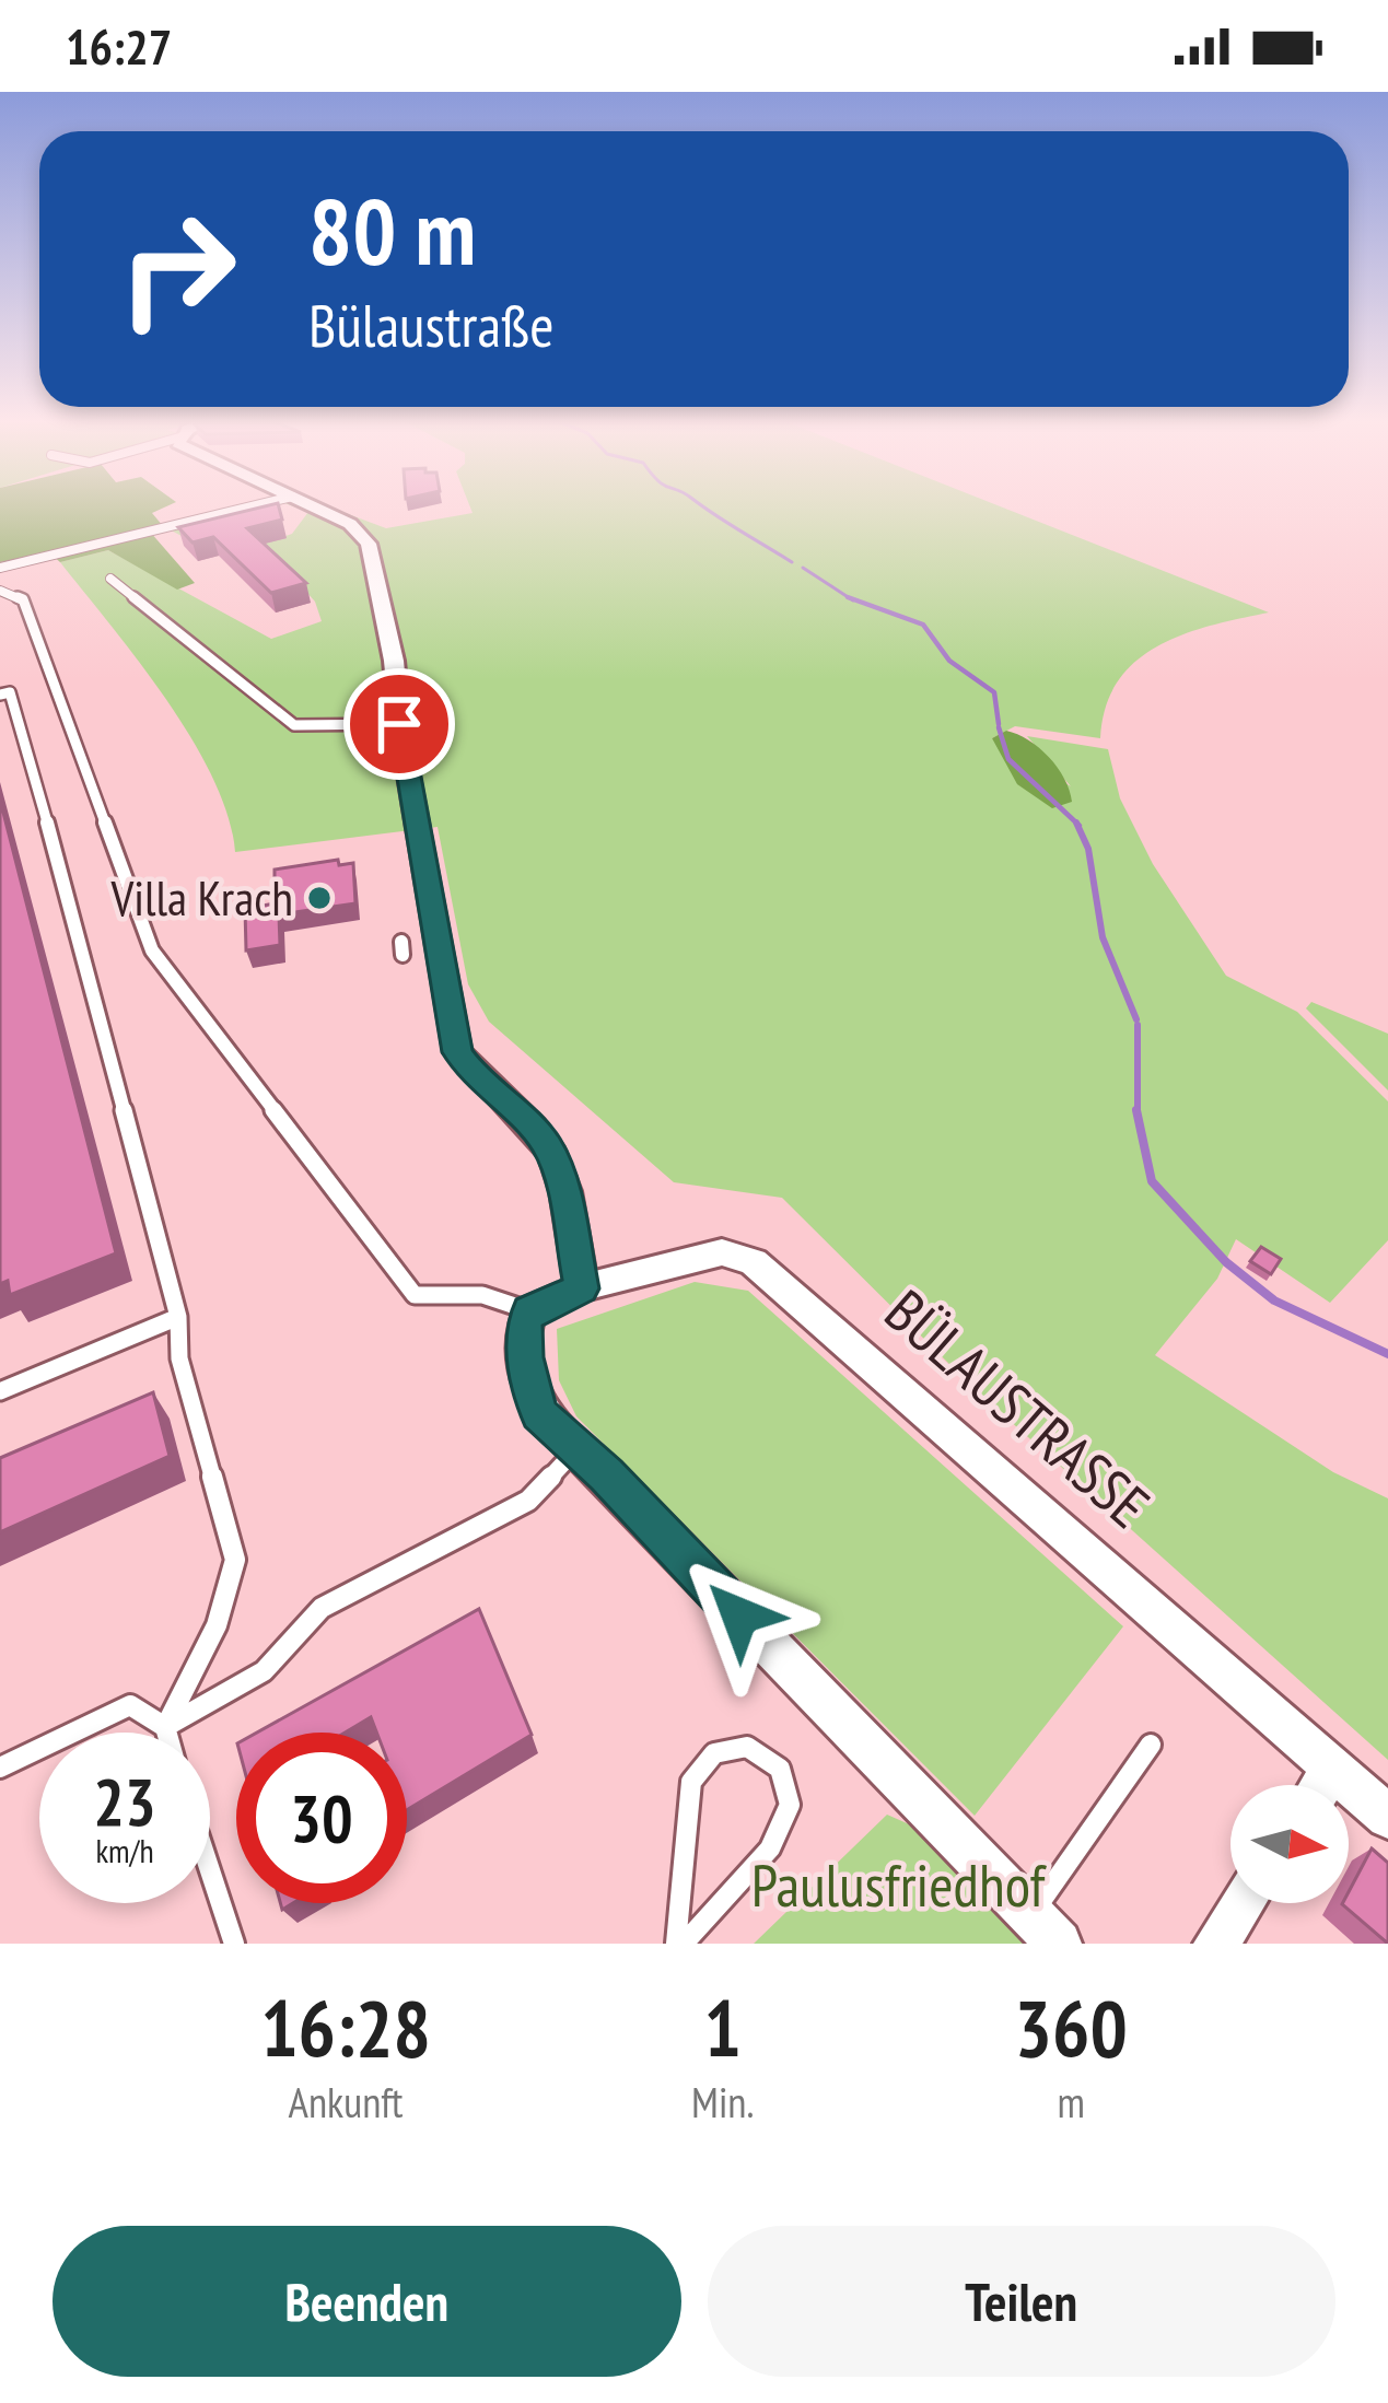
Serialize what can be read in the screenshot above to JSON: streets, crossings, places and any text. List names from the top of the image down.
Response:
{
  "streets": {
    "street": ["BÜLAUSTRASSE"]
  },
  "parks": ["Paulusfriedhof"],
  "places": ["Villa Krach"],
  "north": "right",
  "page": {
    "status": "16:27",
    "turn": ["80 m", "Bülaustraße"],
    "speed": "23 km/h",
    "limit": "30",
    "eta": [
      "16:28",
      "Ankunft",
      "1",
      "Min.",
      "360",
      "m"
    ],
    "buttons": ["Beenden", "Teilen"]
  }
}
